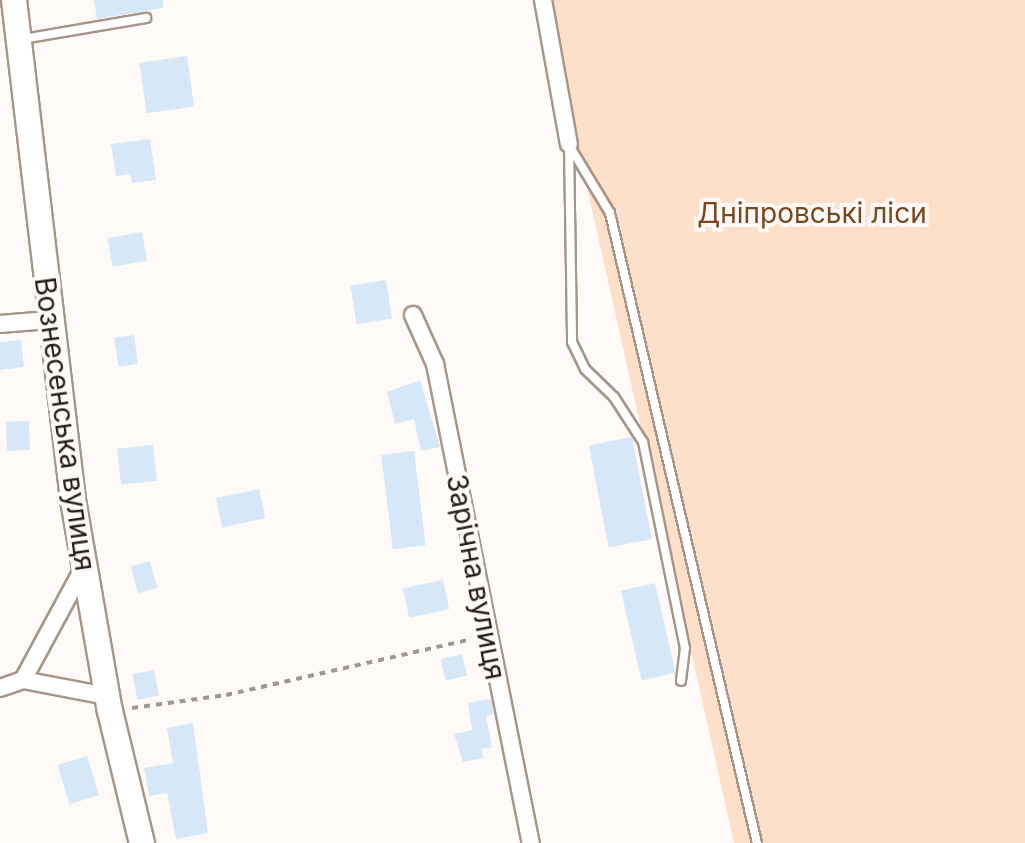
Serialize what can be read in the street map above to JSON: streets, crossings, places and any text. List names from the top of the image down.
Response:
{
  "streets": {
    "main road": ["Вознесенська вулиця"],
    "street": ["Зарічна вулиця"]
  },
  "parks": ["Дніпровські ліси"]
}
